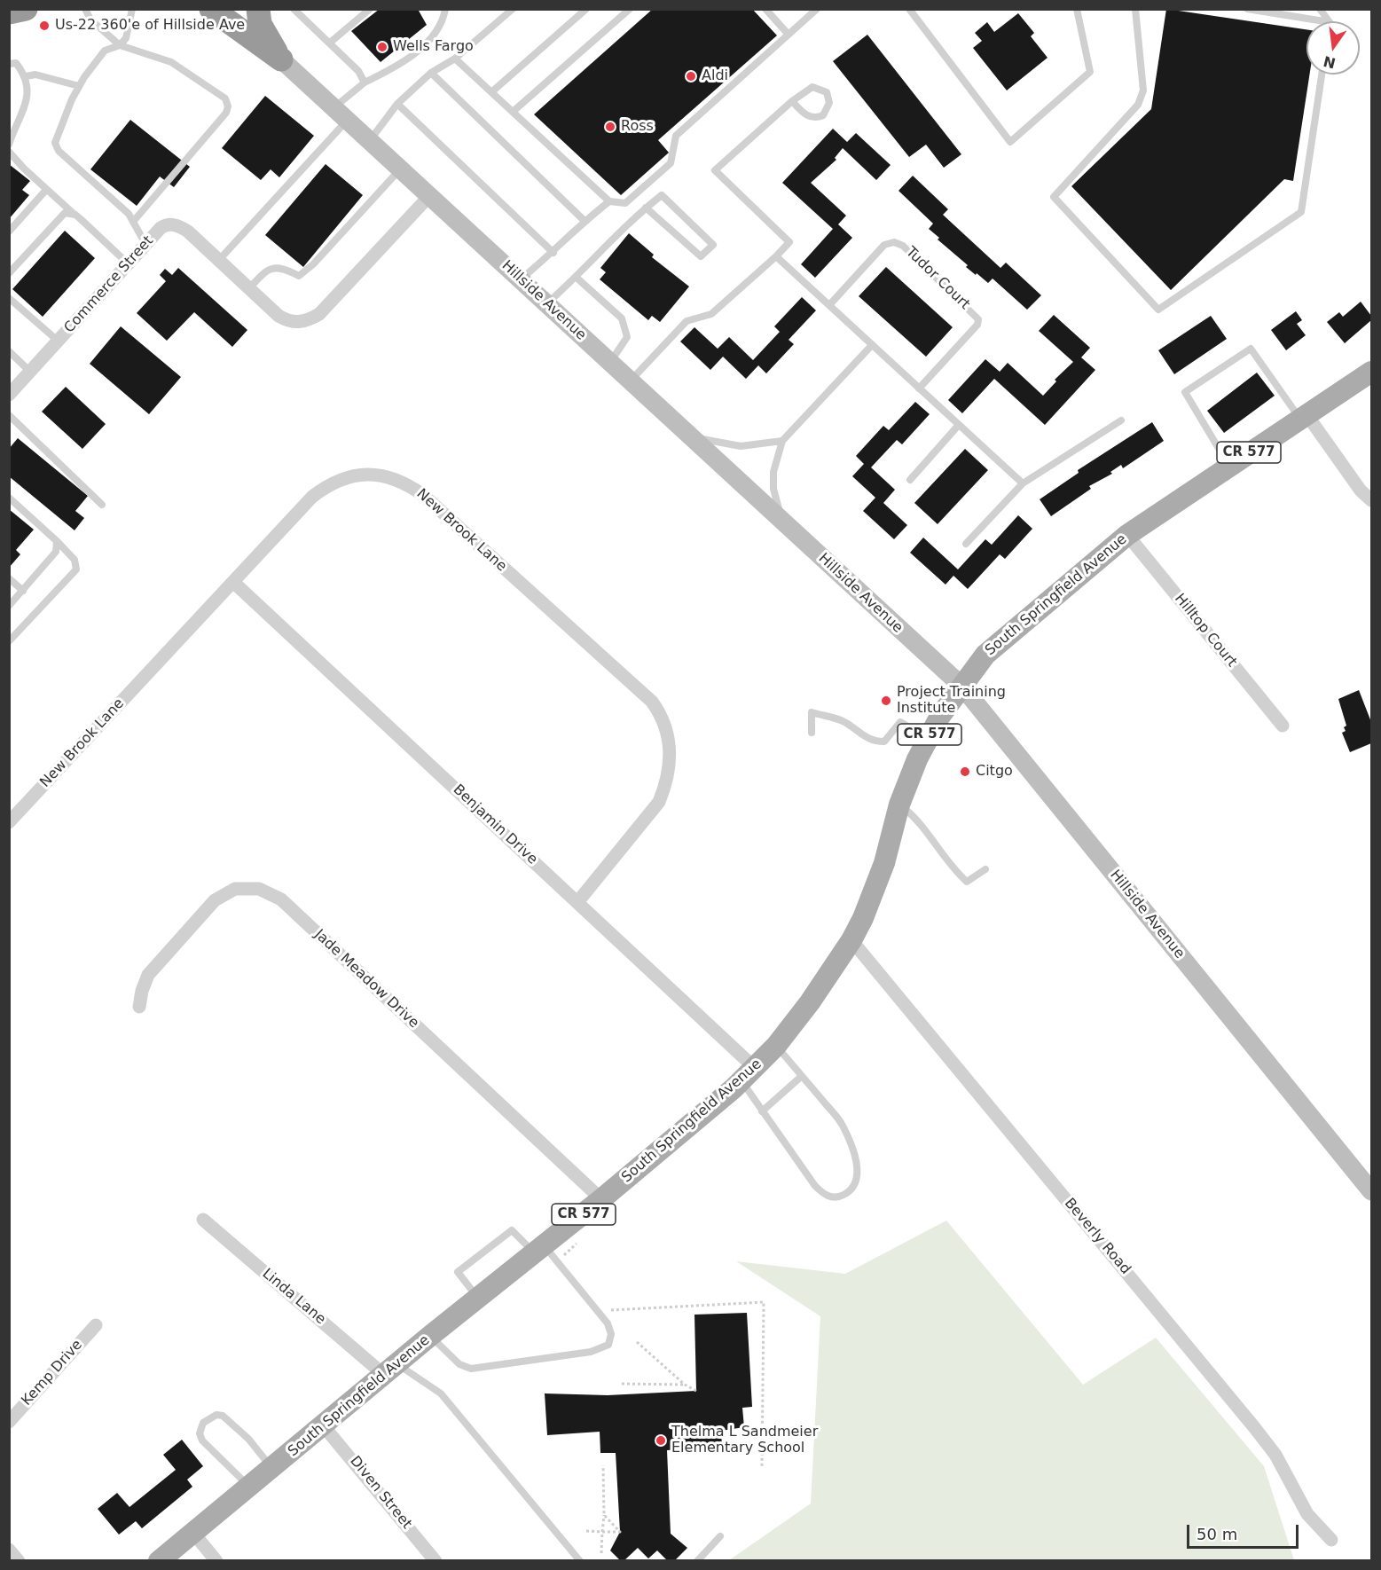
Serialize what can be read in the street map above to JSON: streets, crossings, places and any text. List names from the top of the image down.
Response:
{
  "streets": {
    "main road": ["CR 577", "South Springfield Avenue"],
    "street": [
      "Commerce Street",
      "Hillside Avenue",
      "New Brook Lane",
      "Hilltop Court",
      "Benjamin Drive",
      "Jade Meadow Drive",
      "Beverly Road",
      "Linda Lane",
      "Kemp Drive",
      "Diven Street"
    ],
    "lane": ["Tudor Court"]
  },
  "crossings": [
    ["Commerce Street", "Hillside Avenue"],
    ["Hillside Avenue", "South Springfield Avenue"],
    ["New Brook Lane", "Benjamin Drive"],
    ["South Springfield Avenue", "Hilltop Court"],
    ["South Springfield Avenue", "Benjamin Drive"],
    ["South Springfield Avenue", "Jade Meadow Drive"],
    ["South Springfield Avenue", "Beverly Road"],
    ["South Springfield Avenue", "Linda Lane"],
    ["South Springfield Avenue", "Diven Street"]
  ],
  "places": [
    "Us-22 360'e of Hillside Ave",
    "Wells Fargo",
    "Aldi",
    "Ross",
    "Project Training Institute",
    "Citgo",
    "Thelma L Sandmeier Elementary School"
  ],
  "scale_bar": "50 m",
  "north": "bottom"
}
